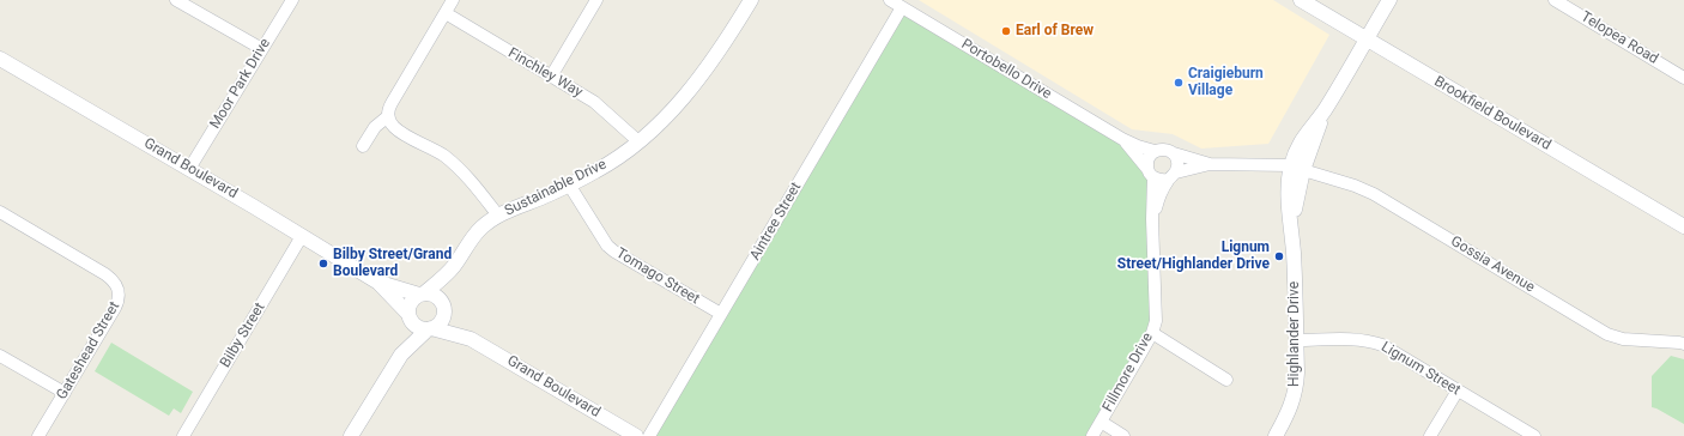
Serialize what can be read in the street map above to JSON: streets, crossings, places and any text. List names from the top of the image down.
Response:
{
  "streets": {
    "street": [
      "Telopea Road",
      "Portobello Drive",
      "Finchley Way",
      "Moor Park Drive",
      "Brookfield Boulevard",
      "Grand Boulevard",
      "Sustainable Drive",
      "Aintree Street",
      "Gossia Avenue",
      "Tomago Street",
      "Highlander Drive",
      "Bilby Street",
      "Gateshead Street",
      "Lignum Street",
      "Fillmore Drive"
    ]
  },
  "crossings": [
    ["Portobello Drive", "Aintree Street"],
    ["Portobello Drive", "Fillmore Drive"],
    ["Finchley Way", "Sustainable Drive"],
    ["Moor Park Drive", "Grand Boulevard"],
    ["Brookfield Boulevard", "Highlander Drive"],
    ["Grand Boulevard", "Sustainable Drive"],
    ["Grand Boulevard", "Bilby Street"],
    ["Sustainable Drive", "Tomago Street"],
    ["Aintree Street", "Tomago Street"],
    ["Gossia Avenue", "Highlander Drive"],
    ["Highlander Drive", "Lignum Street"]
  ],
  "places": [
    "Earl of Brew",
    "Craigieburn Village",
    "Lignum Street/Highlander Drive",
    "Bilby Street/Grand Boulevard"
  ]
}
